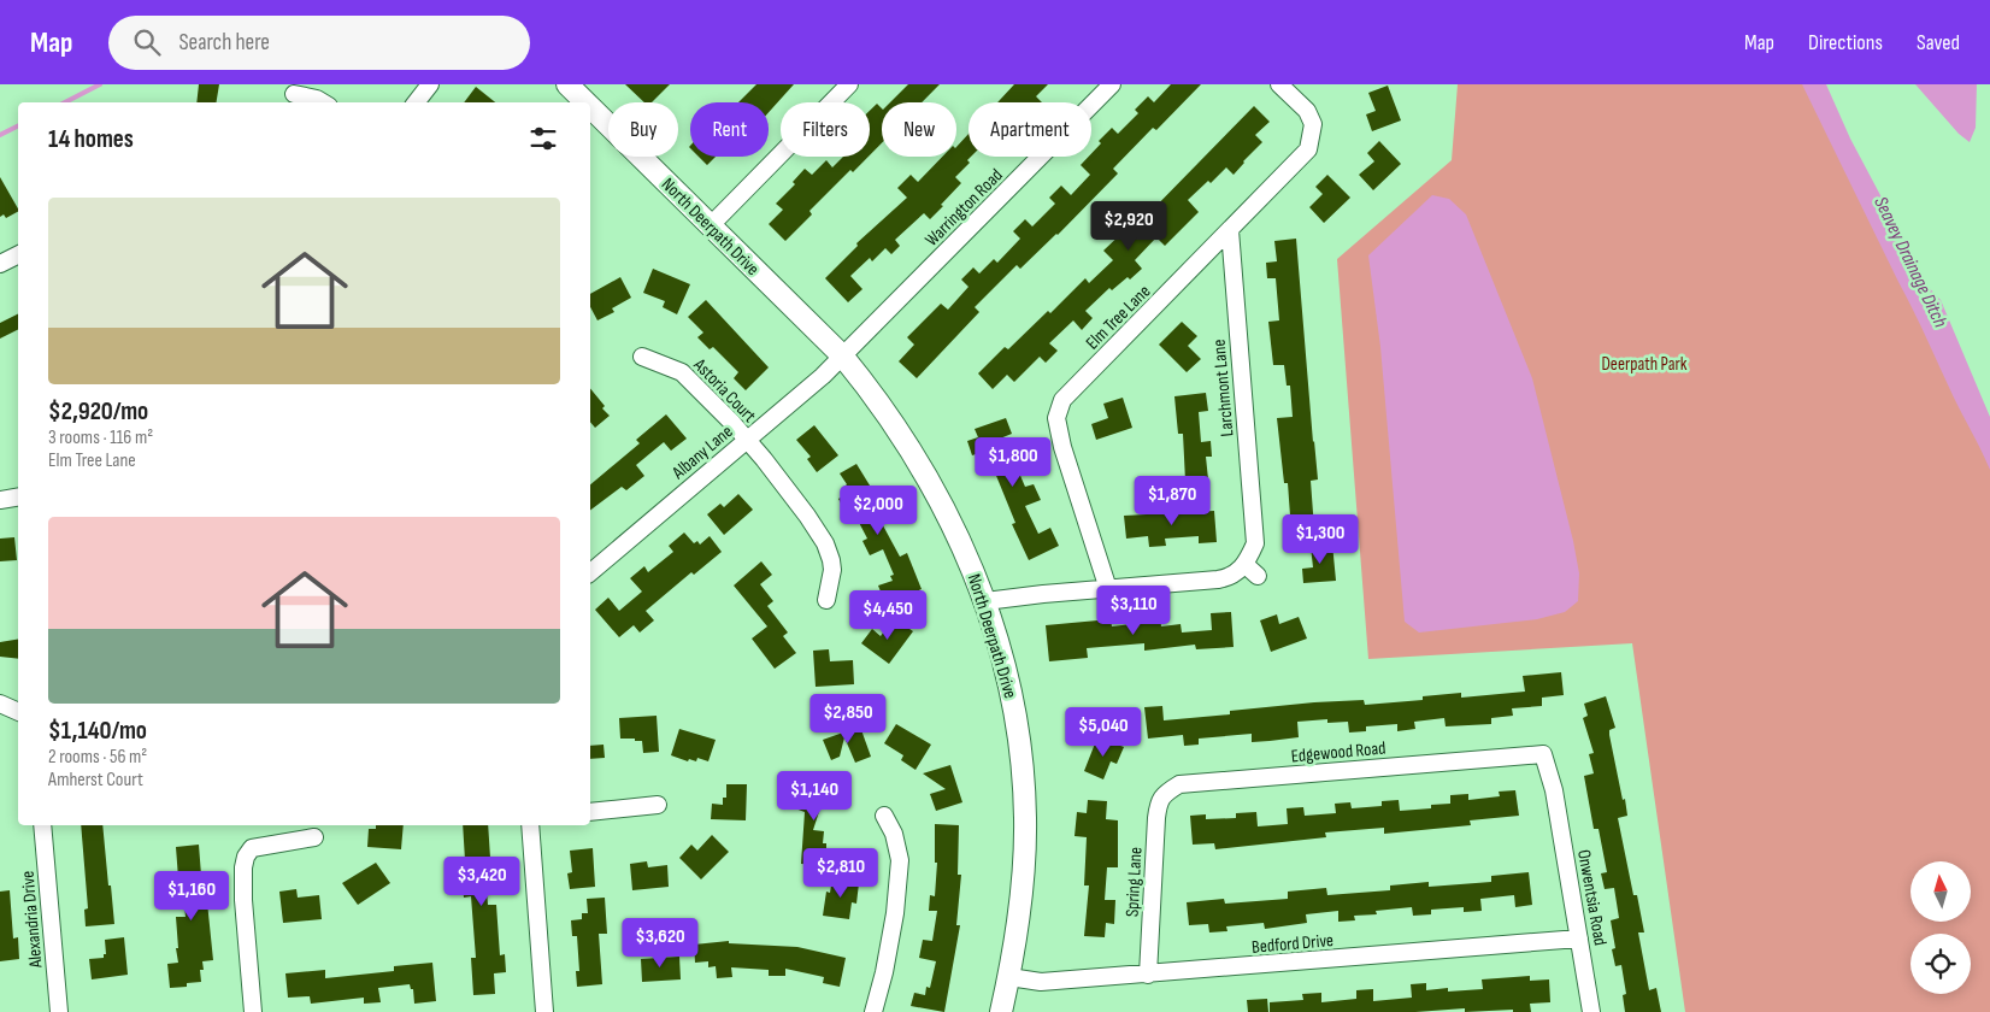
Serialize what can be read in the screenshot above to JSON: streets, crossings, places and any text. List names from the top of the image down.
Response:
{
  "streets": {
    "street": [
      "Warrington Road",
      "North Deerpath Drive",
      "Elm Tree Lane",
      "Larchmont Lane",
      "Astoria Court",
      "Albany Lane",
      "Edgewood Road",
      "Spring Lane",
      "Onwentsia Road",
      "Alexandria Drive",
      "Bedford Drive"
    ]
  },
  "crossings": [
    ["Warrington Road", "North Deerpath Drive"],
    ["Warrington Road", "Albany Lane"],
    ["North Deerpath Drive", "Albany Lane"],
    ["North Deerpath Drive", "Bedford Drive"],
    ["Elm Tree Lane", "Larchmont Lane"],
    ["Astoria Court", "Albany Lane"],
    ["Edgewood Road", "Spring Lane"],
    ["Edgewood Road", "Onwentsia Road"],
    ["Spring Lane", "Bedford Drive"],
    ["Onwentsia Road", "Bedford Drive"]
  ],
  "water": ["Seavey Drainage Ditch"],
  "parks": ["Deerpath Park"],
  "north": "top",
  "page": {
    "header": "Map",
    "search": "Search here",
    "nav": ["Map", "Directions", "Saved"],
    "chip": [
      "Buy",
      "Rent",
      "Filters",
      "New",
      "Apartment"
    ],
    "heading": "14 homes",
    "list": [
      {
        "name": "$2,920/mo",
        "note": "3 rooms · 116 m² · Elm Tree Lane"
      },
      {
        "name": "$1,140/mo",
        "note": "2 rooms · 56 m² · Amherst Court"
      }
    ],
    "price": [
      "$2,920",
      "$1,800",
      "$1,870",
      "$2,000",
      "$1,300",
      "$3,110",
      "$4,450",
      "$2,850",
      "$5,040",
      "$1,140",
      "$2,810",
      "$3,420",
      "$1,160",
      "$3,620"
    ]
  }
}
